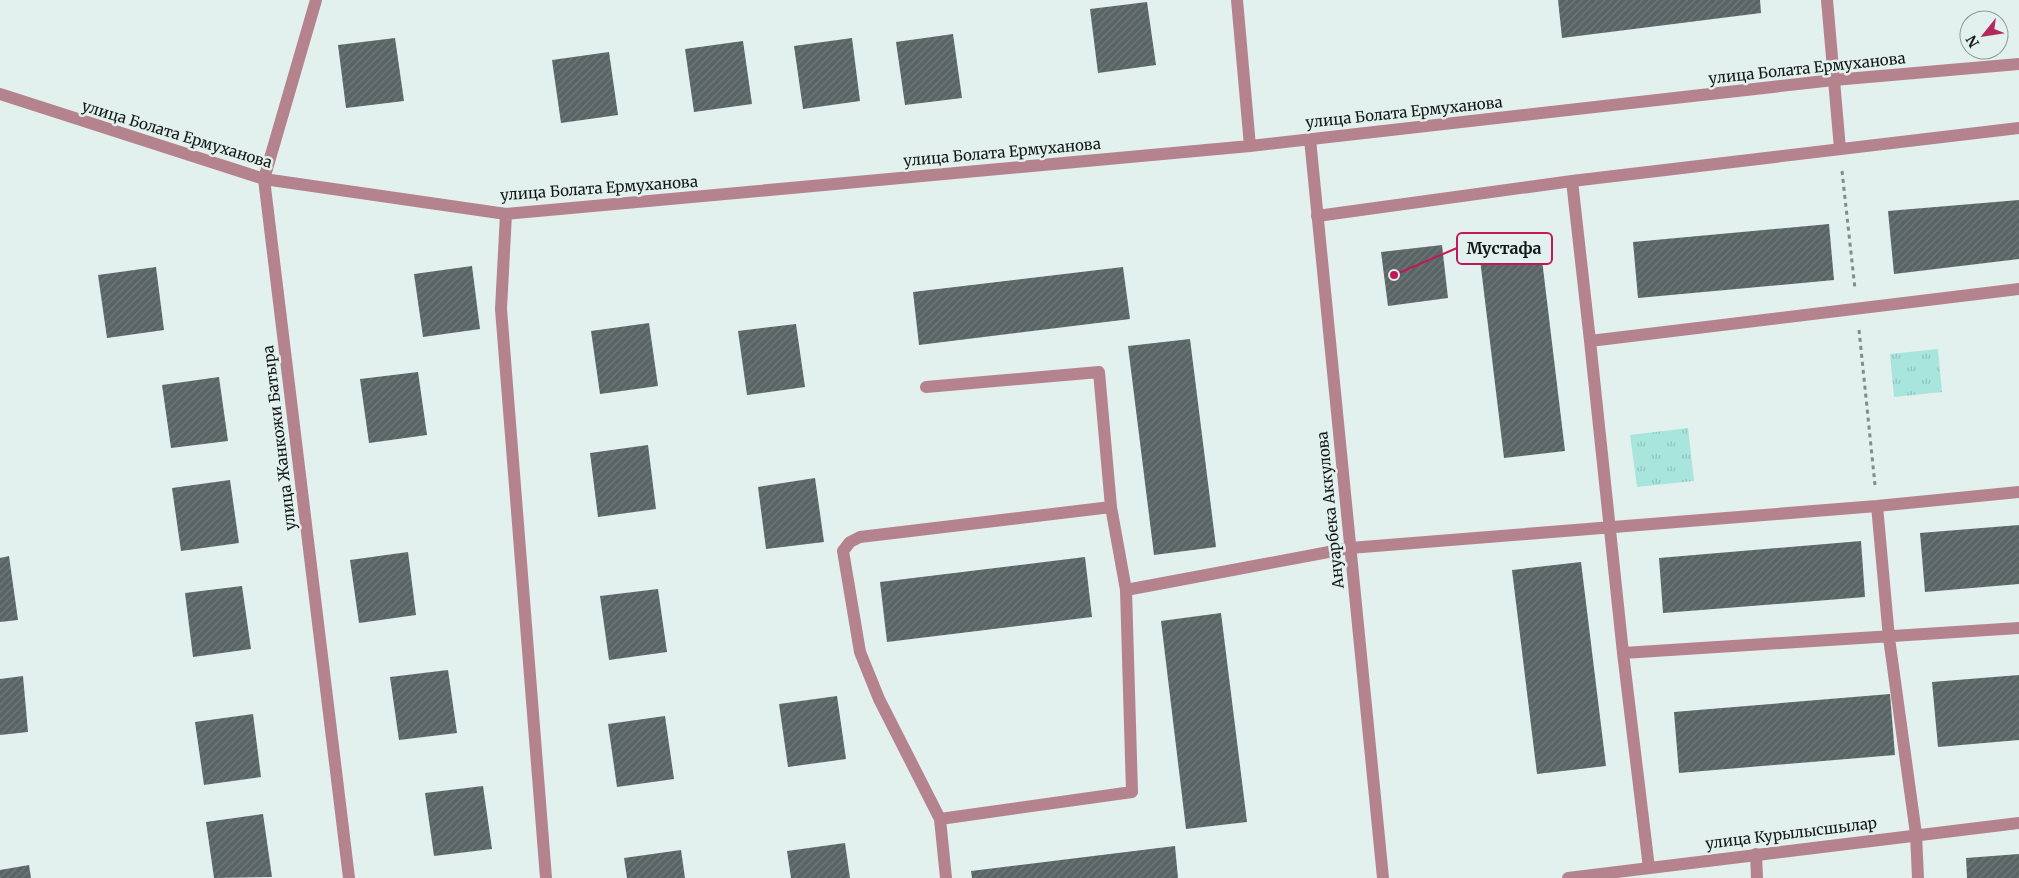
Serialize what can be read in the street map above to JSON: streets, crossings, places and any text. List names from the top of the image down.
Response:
{
  "streets": {
    "street": [
      "улица Болата Ермуханова",
      "улица Жанкожи Батыра",
      "Ануарбека Аккулова",
      "улица Курылысшылар"
    ]
  },
  "crossings": [
    ["улица Болата Ермуханова", "улица Жанкожи Батыра"],
    ["улица Болата Ермуханова", "Ануарбека Аккулова"]
  ],
  "places": ["Мустафа"],
  "north": "bottom left"
}
